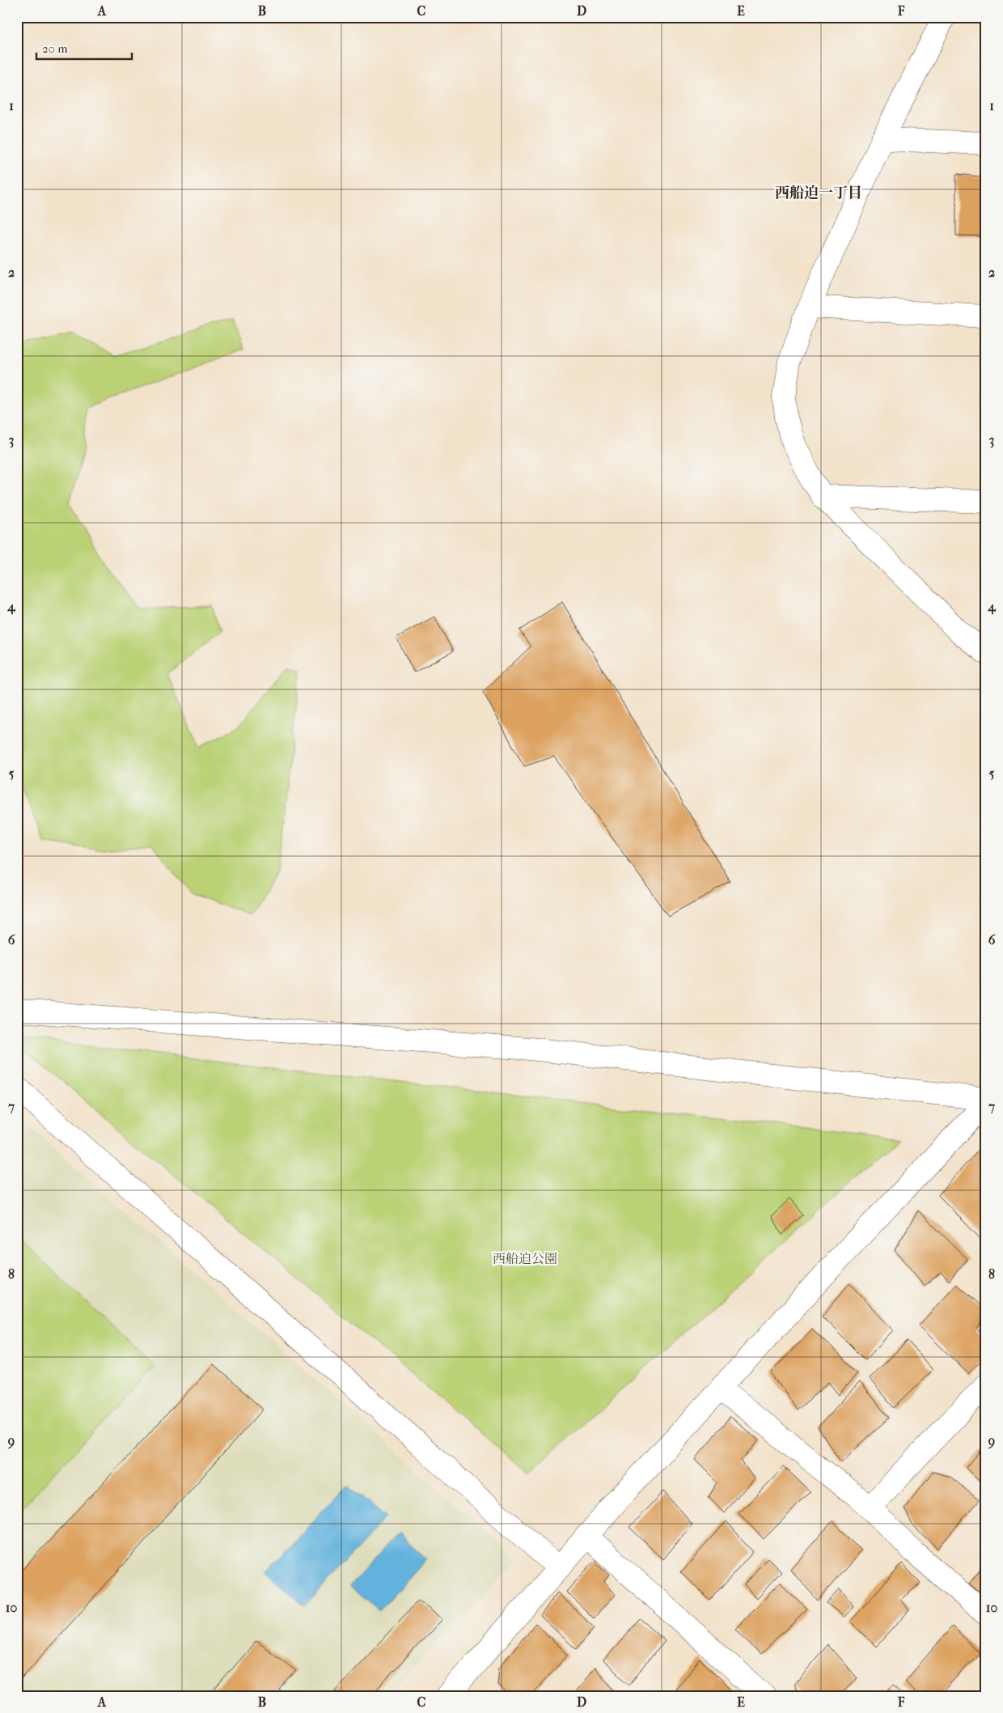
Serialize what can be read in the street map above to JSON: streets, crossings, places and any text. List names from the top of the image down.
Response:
{
  "districts": ["西船迫一丁目"],
  "parks": ["西船迫公園"],
  "scale_bar": "20 m",
  "grid": {
    "columns": [
      "A",
      "B",
      "C",
      "D",
      "E",
      "F"
    ],
    "rows": [
      "1",
      "2",
      "3",
      "4",
      "5",
      "6",
      "7",
      "8",
      "9",
      "10"
    ]
  }
}
